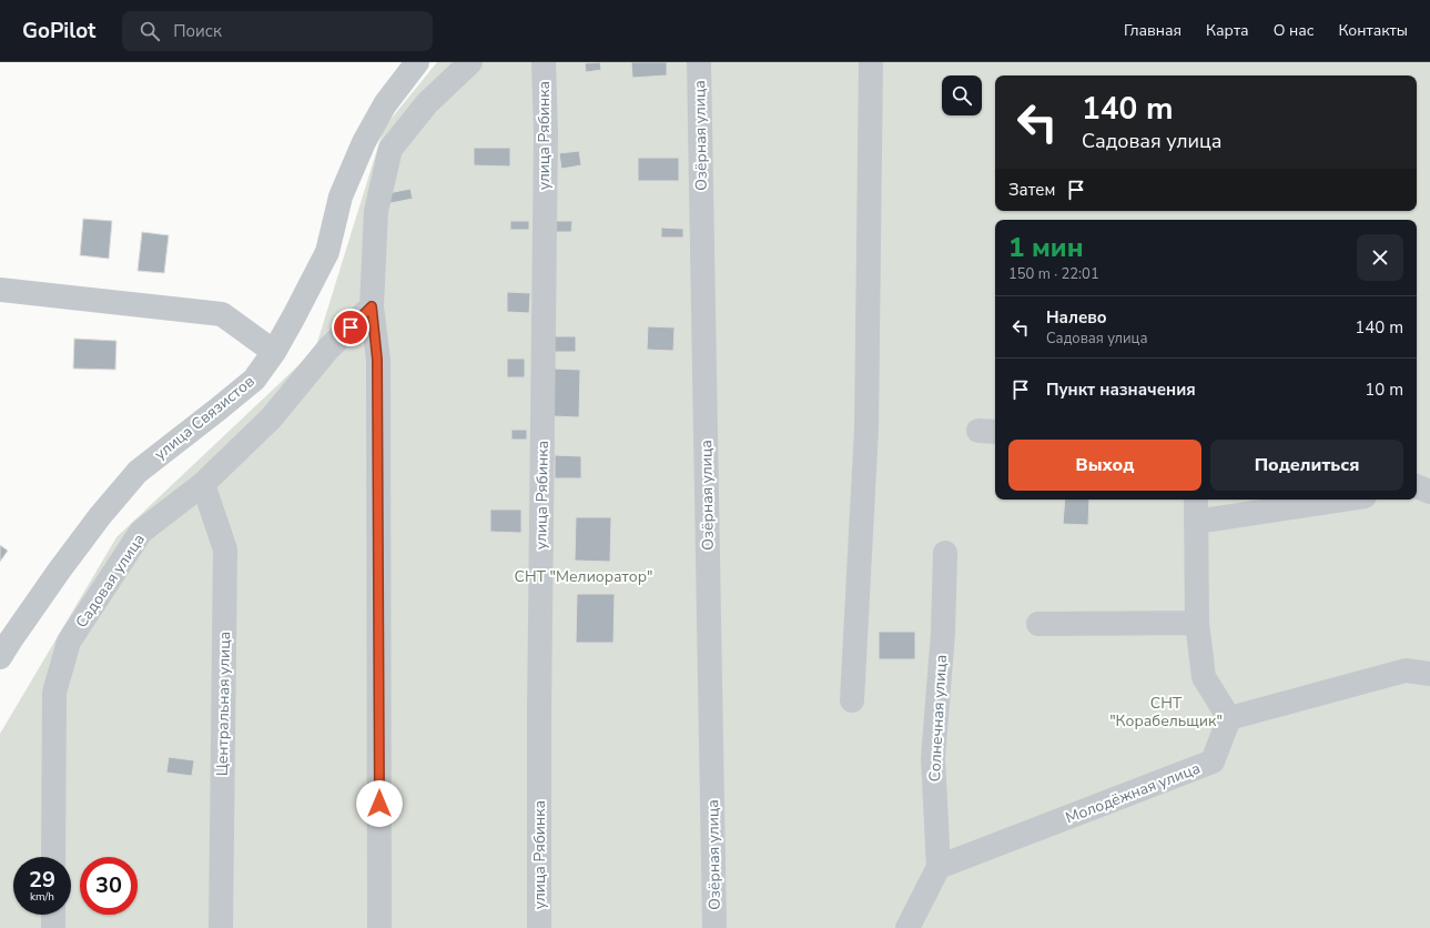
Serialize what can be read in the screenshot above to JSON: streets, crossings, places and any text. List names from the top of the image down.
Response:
{
  "streets": {
    "street": [
      "улица Рябинка",
      "Озёрная улица",
      "улица Связистов",
      "Садовая улица",
      "Центральная улица",
      "Солнечная улица",
      "Молодёжная улица"
    ]
  },
  "crossings": [
    ["Садовая улица", "Центральная улица"],
    ["Солнечная улица", "Молодёжная улица"]
  ],
  "parks": ["СНТ \"Мелиоратор\"", "СНТ \"Корабельщик\""],
  "page": {
    "header": "GoPilot",
    "search": "Поиск",
    "nav": [
      "Главная",
      "Карта",
      "О нас",
      "Контакты"
    ],
    "turn": ["140 m", "Садовая улица"],
    "then": "Затем",
    "heading": ["1 мин", "150 m · 22:01"],
    "list": [
      {
        "name": "Налево",
        "note": "Садовая улица",
        "value": "140 m"
      },
      {
        "name": "Пункт назначения",
        "value": "10 m"
      }
    ],
    "buttons": ["Выход", "Поделиться"],
    "speed": "29 km/h",
    "limit": "30"
  }
}
